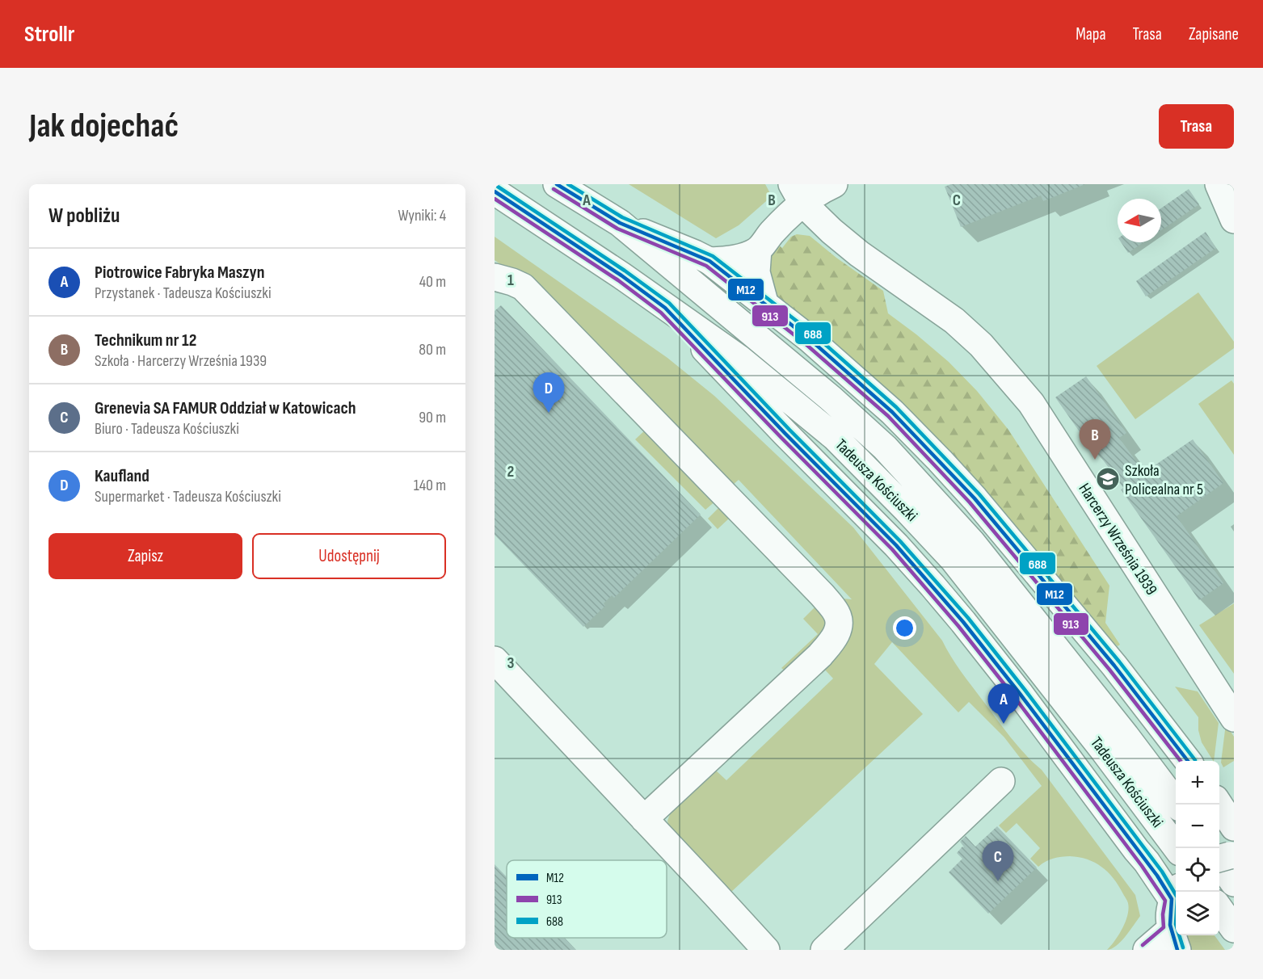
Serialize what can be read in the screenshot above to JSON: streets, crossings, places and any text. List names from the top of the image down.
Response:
{
  "streets": {
    "main road": ["Tadeusza Kościuszki", "Harcerzy Września 1939"]
  },
  "places": {
    "school or university": ["Szkoła Policealna nr 5"]
  },
  "lines": ["transit line M12", "transit line 688", "transit line 913"],
  "legend": ["M12", "913", "688"],
  "north": "left",
  "page": {
    "header": "Strollr",
    "nav": ["Mapa", "Trasa", "Zapisane"],
    "buttons": [
      "Trasa",
      ["Zapisz", "Udostępnij"]
    ],
    "title": "Jak dojechać",
    "heading": ["W pobliżu", "Wyniki: 4"],
    "list": [
      {
        "mark": "A",
        "name": "Piotrowice Fabryka Maszyn",
        "note": "Przystanek · Tadeusza Kościuszki",
        "value": "40 m"
      },
      {
        "mark": "B",
        "name": "Technikum nr 12",
        "note": "Szkoła · Harcerzy Września 1939",
        "value": "80 m"
      },
      {
        "mark": "C",
        "name": "Grenevia SA FAMUR Oddział w Katowicach",
        "note": "Biuro · Tadeusza Kościuszki",
        "value": "90 m"
      },
      {
        "mark": "D",
        "name": "Kaufland",
        "note": "Supermarket · Tadeusza Kościuszki",
        "value": "140 m"
      }
    ],
    "pins": [
      "D",
      "B",
      "A",
      "C"
    ],
    "map_buttons": ["+", "−"]
  },
  "grid": {
    "columns": ["A", "B", "C"],
    "rows": ["1", "2", "3"]
  }
}
